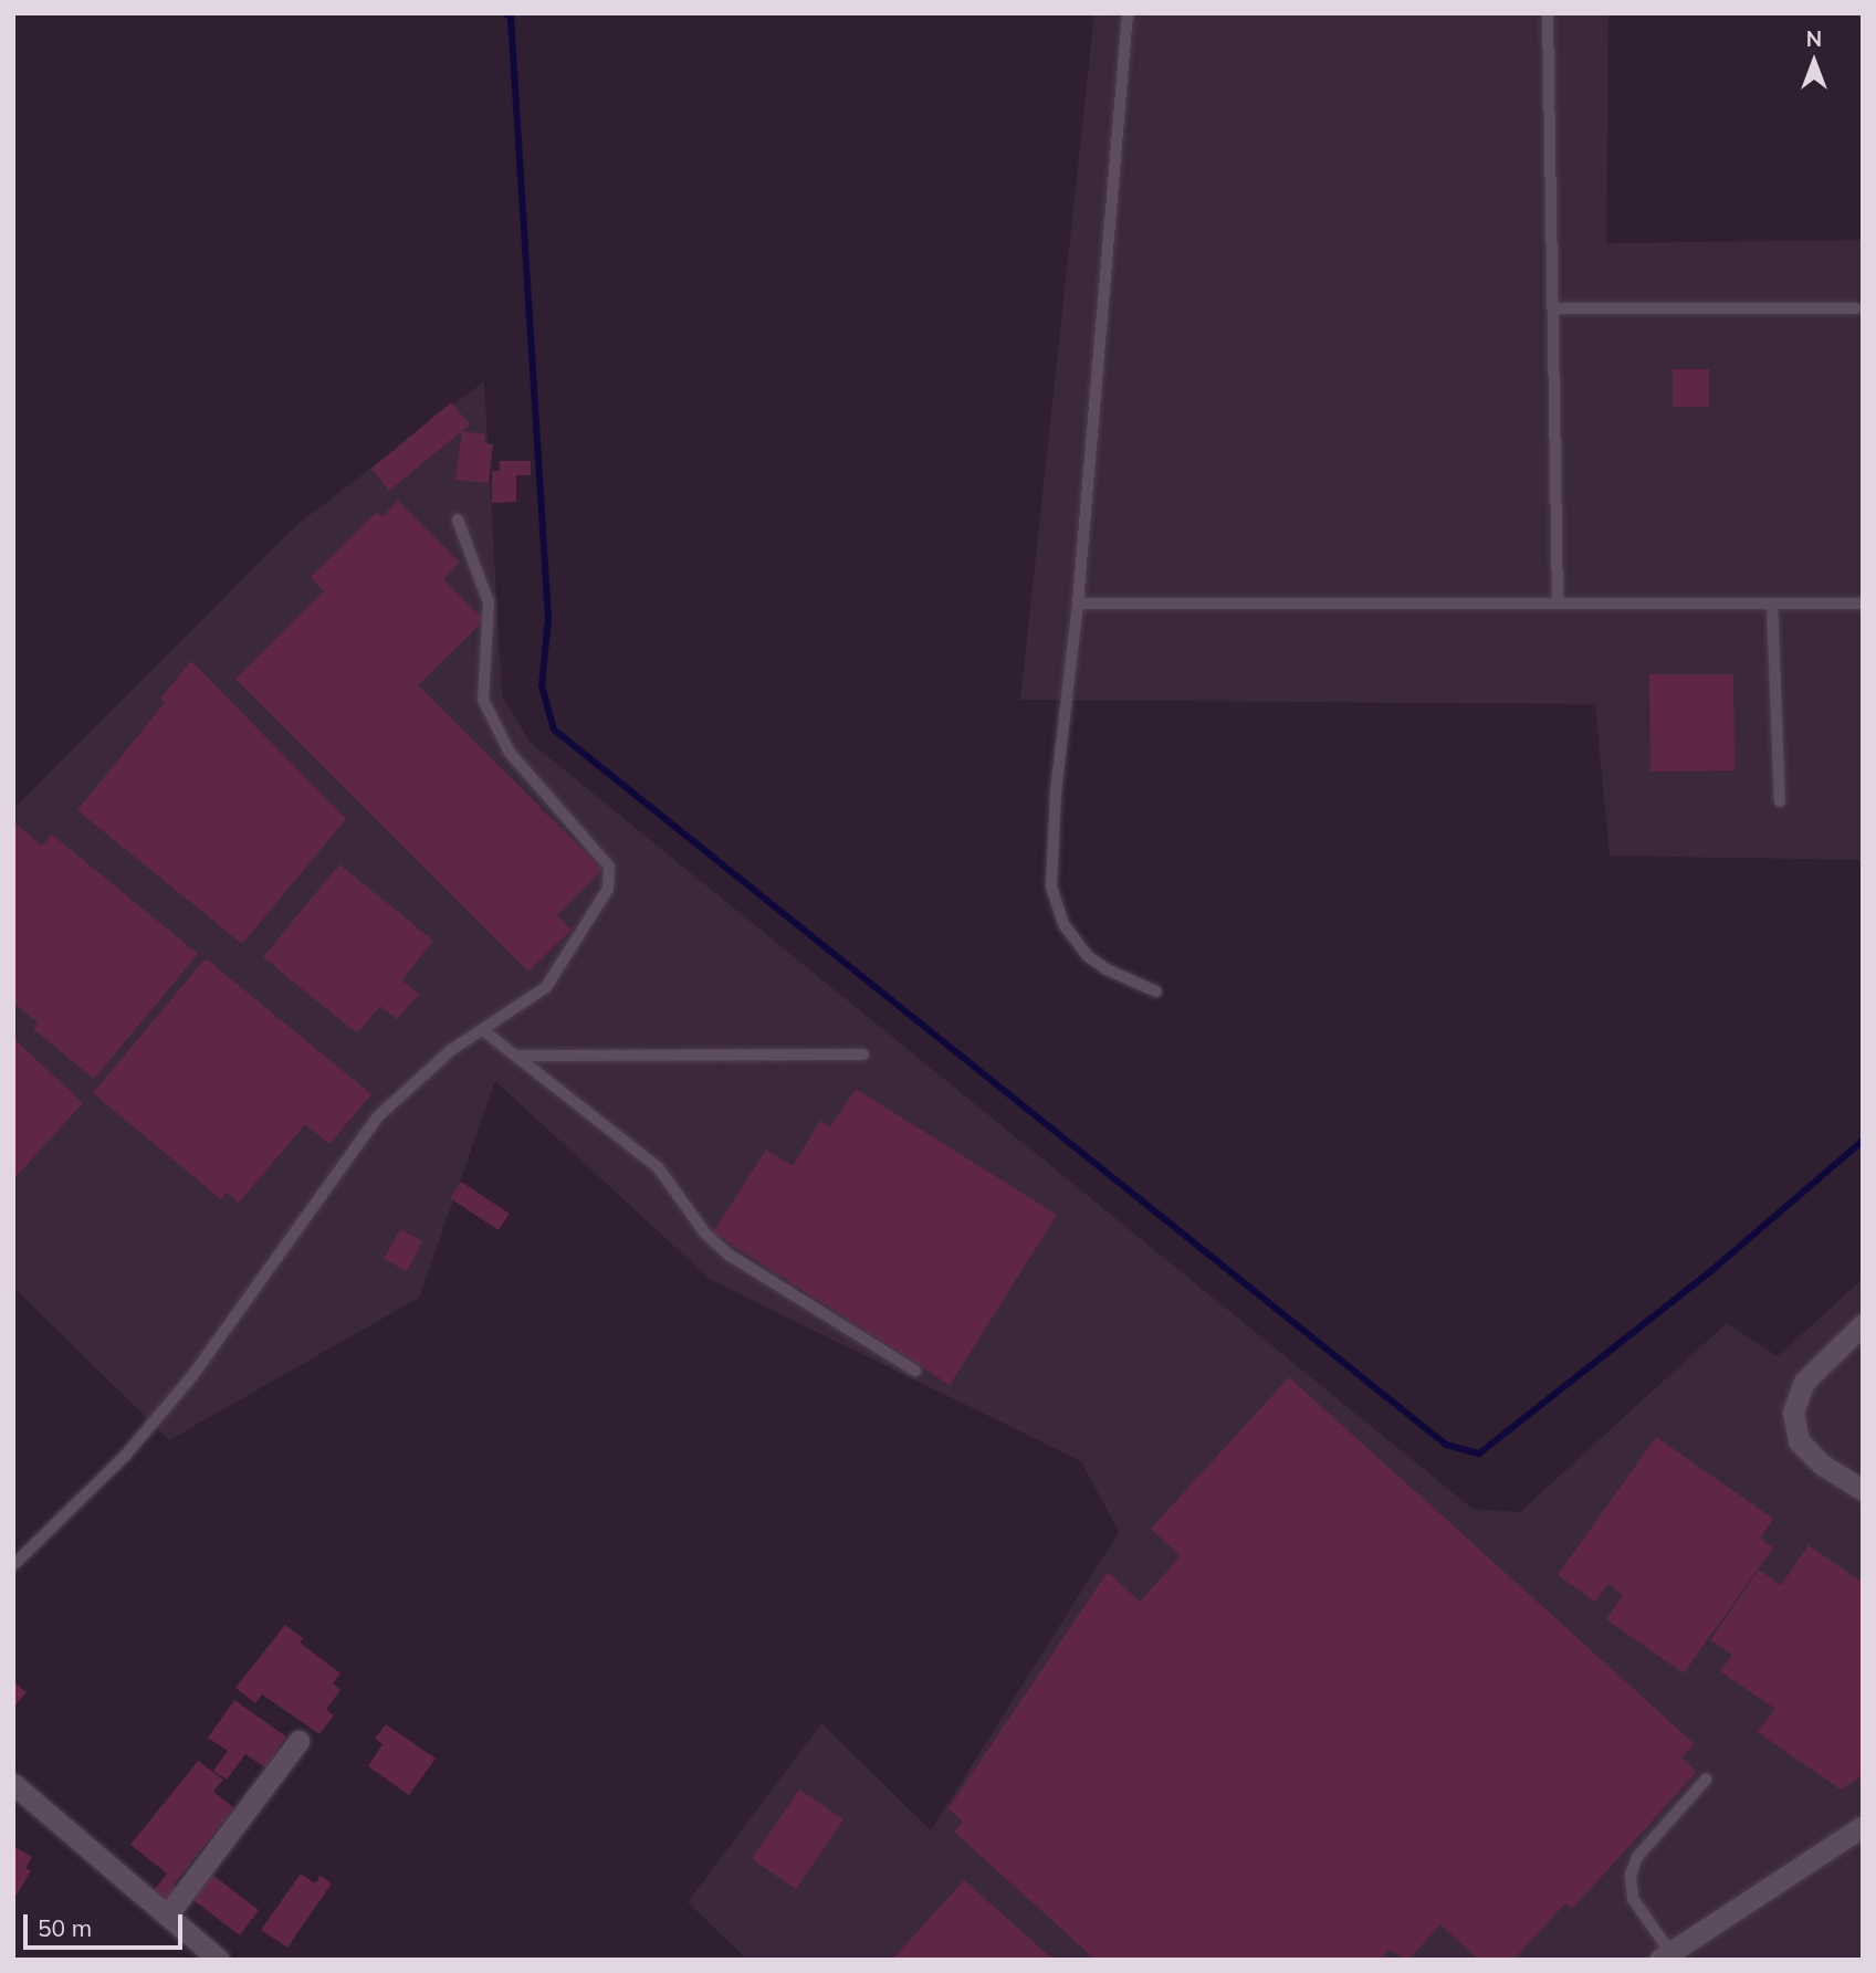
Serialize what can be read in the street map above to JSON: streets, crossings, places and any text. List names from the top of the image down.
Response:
{
  "scale_bar": "50 m",
  "north": "top"
}
